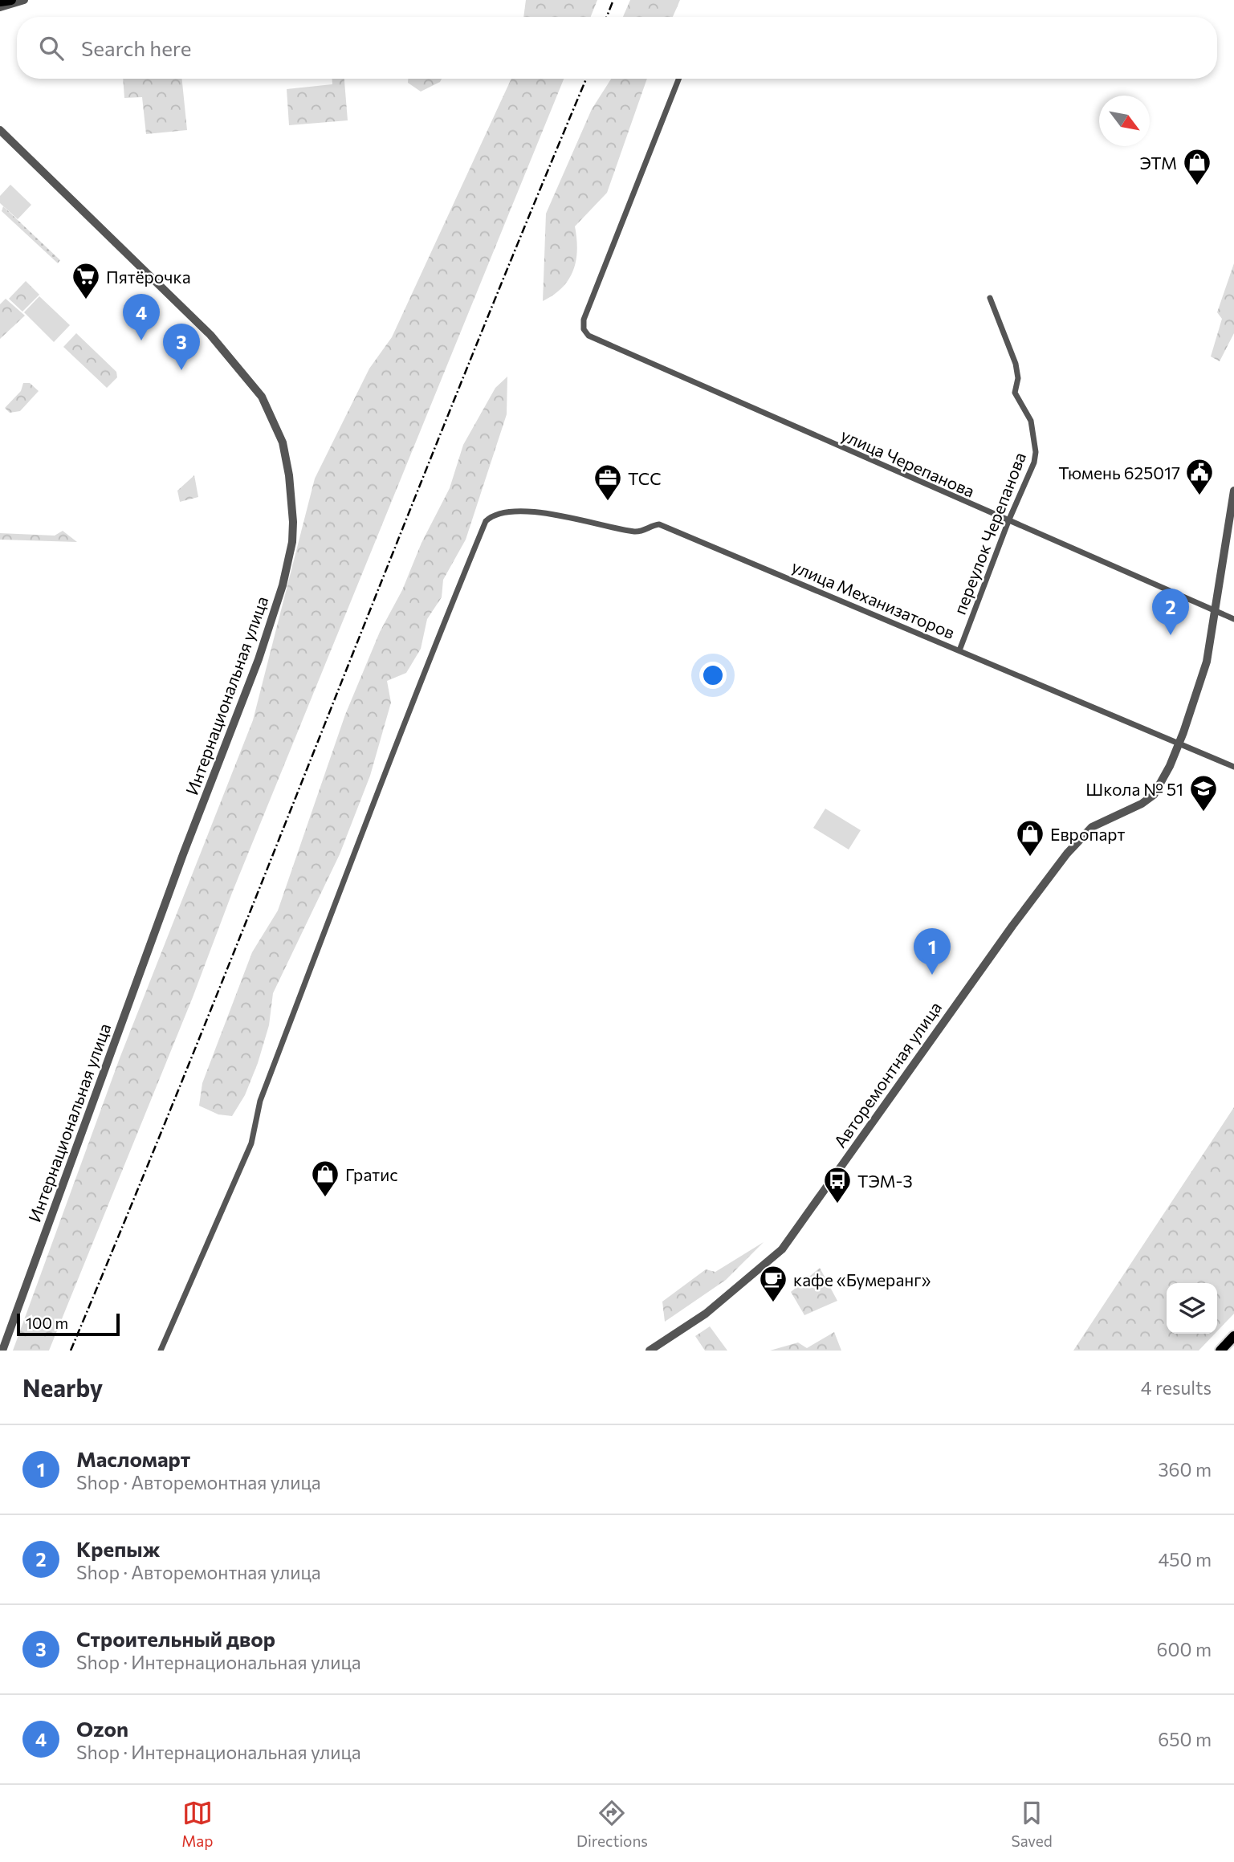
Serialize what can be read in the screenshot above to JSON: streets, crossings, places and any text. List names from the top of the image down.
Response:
{
  "streets": {
    "street": [
      "улица Черепанова",
      "переулок Черепанова",
      "улица Механизаторов",
      "Интернациональная улица",
      "Авторемонтная улица"
    ]
  },
  "crossings": [
    ["улица Черепанова", "переулок Черепанова"],
    ["улица Черепанова", "Авторемонтная улица"],
    ["переулок Черепанова", "улица Механизаторов"],
    ["улица Механизаторов", "Авторемонтная улица"]
  ],
  "places": {
    "shop": ["ЭТМ", "Европарт", "Гратис"],
    "supermarket": ["Пятёрочка"],
    "public building": ["Тюмень 625017"],
    "office": ["ТСС"],
    "school or university": ["Школа № 51"],
    "bus stop": ["ТЭМ-З"],
    "cafe": ["кафе «Бумеранг»"]
  },
  "scale_bar": "100 m",
  "north": "bottom right",
  "page": {
    "search": "Search here",
    "pins": [
      "4",
      "3",
      "2",
      "1"
    ],
    "scale": "100 m",
    "heading": ["Nearby", "4 results"],
    "list": [
      {
        "mark": "1",
        "name": "Масломарт",
        "note": "Shop · Авторемонтная улица",
        "value": "360 m"
      },
      {
        "mark": "2",
        "name": "Крепыж",
        "note": "Shop · Авторемонтная улица",
        "value": "450 m"
      },
      {
        "mark": "3",
        "name": "Строительный двор",
        "note": "Shop · Интернациональная улица",
        "value": "600 m"
      },
      {
        "mark": "4",
        "name": "Ozon",
        "note": "Shop · Интернациональная улица",
        "value": "650 m"
      }
    ],
    "nav": ["Map", "Directions", "Saved"]
  }
}
